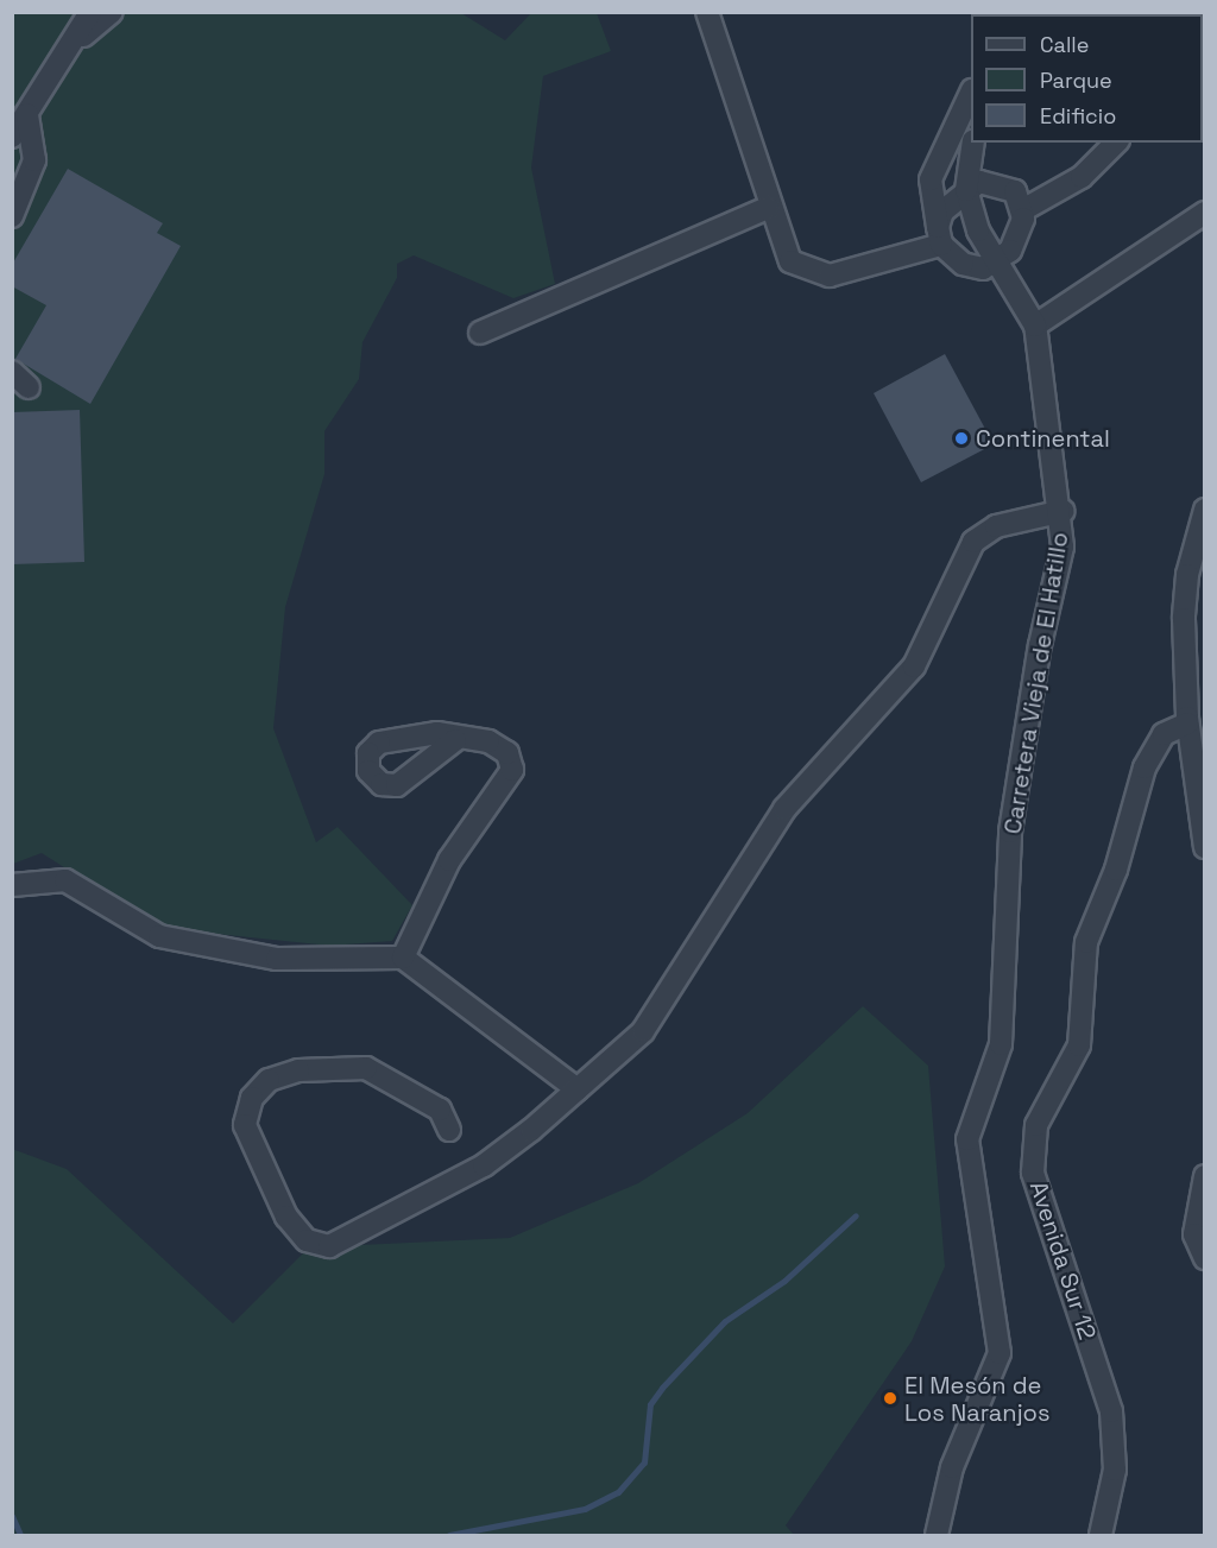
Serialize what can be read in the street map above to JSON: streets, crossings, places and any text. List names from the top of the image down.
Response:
{
  "streets": {
    "street": ["Carretera Vieja de El Hatillo", "Avenida Sur 12"]
  },
  "places": ["Continental", "El Mesón de Los Naranjos"],
  "legend": ["Calle", "Parque", "Edificio"]
}
